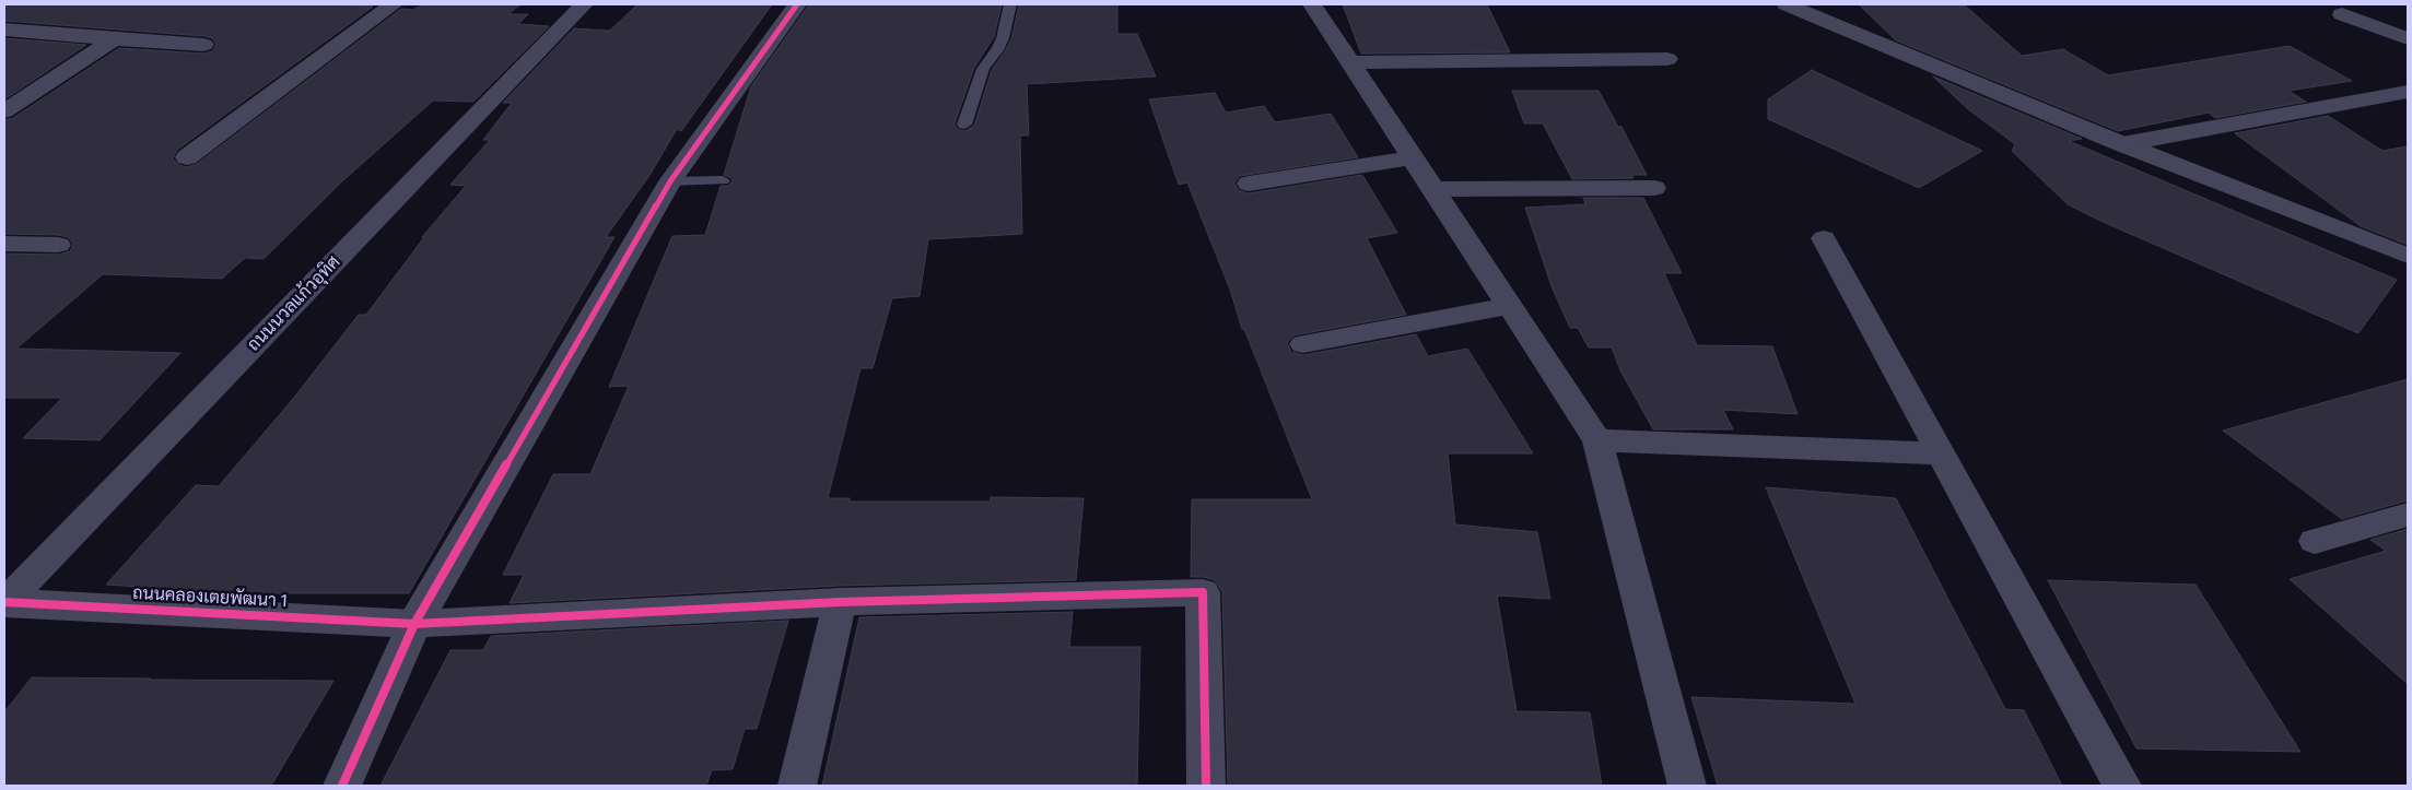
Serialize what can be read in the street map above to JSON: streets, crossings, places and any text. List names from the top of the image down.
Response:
{
  "streets": {
    "street": ["ถนนนวลแก้วอุทิศ", "ถนนคลองเตยพัฒนา 1"]
  },
  "crossings": [
    ["ถนนนวลแก้วอุทิศ", "ถนนคลองเตยพัฒนา 1"]
  ]
}
